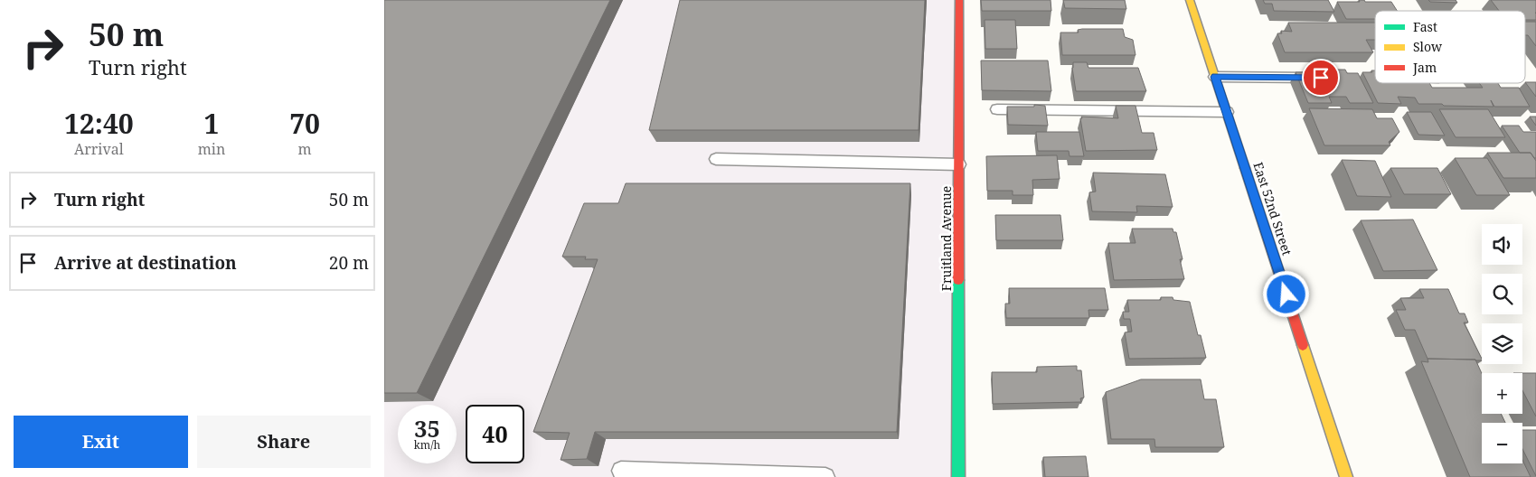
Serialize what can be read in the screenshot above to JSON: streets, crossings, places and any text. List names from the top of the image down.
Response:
{
  "streets": {
    "street": ["East 52nd Street", "Fruitland Avenue"]
  },
  "legend": ["Fast", "Slow", "Jam"],
  "page": {
    "turn": ["50 m", "Turn right"],
    "eta": [
      "12:40",
      "Arrival",
      "1",
      "min",
      "70",
      "m"
    ],
    "list": [
      {
        "name": "Turn right",
        "value": "50 m"
      },
      {
        "name": "Arrive at destination",
        "value": "20 m"
      }
    ],
    "map_buttons": ["+", "−"],
    "speed": "35 km/h",
    "limit": "40",
    "buttons": ["Exit", "Share"]
  }
}
